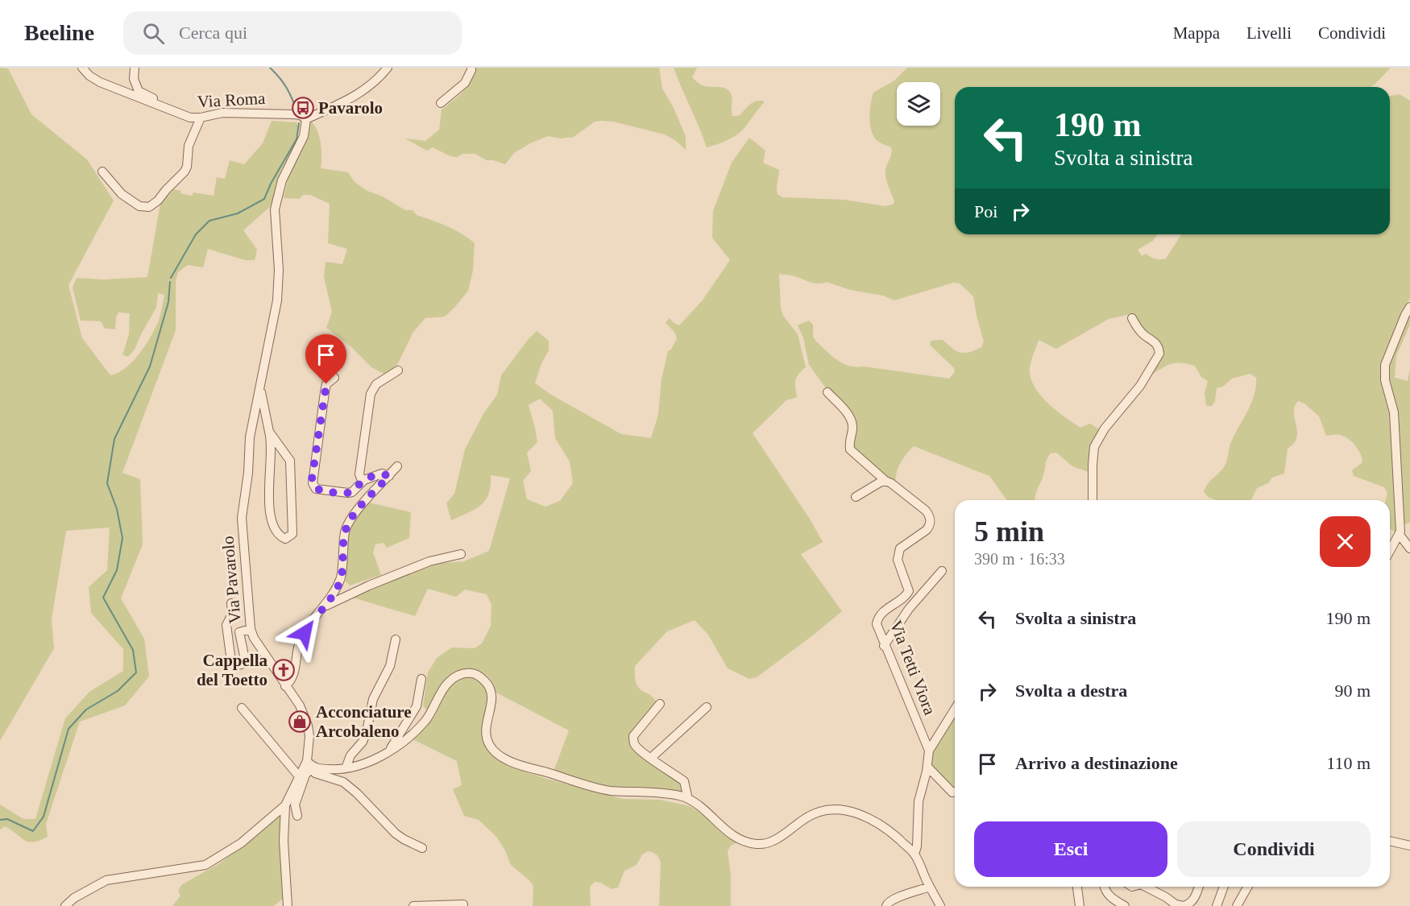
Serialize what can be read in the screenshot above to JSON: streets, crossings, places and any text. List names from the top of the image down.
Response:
{
  "streets": {
    "street": ["Via Roma", "Via Pavarolo", "Via Tetti Viora"]
  },
  "crossings": [
    ["Via Roma", "Via Pavarolo"]
  ],
  "places": {
    "bus stop": ["Pavarolo"],
    "church": ["Cappella del Toetto"],
    "shop": ["Acconciature Arcobaleno"]
  },
  "page": {
    "header": "Beeline",
    "search": "Cerca qui",
    "nav": ["Mappa", "Livelli", "Condividi"],
    "turn": ["190 m", "Svolta a sinistra"],
    "then": "Poi",
    "heading": ["5 min", "390 m · 16:33"],
    "list": [
      {
        "name": "Svolta a sinistra",
        "value": "190 m"
      },
      {
        "name": "Svolta a destra",
        "value": "90 m"
      },
      {
        "name": "Arrivo a destinazione",
        "value": "110 m"
      }
    ],
    "buttons": ["Esci", "Condividi"]
  }
}
